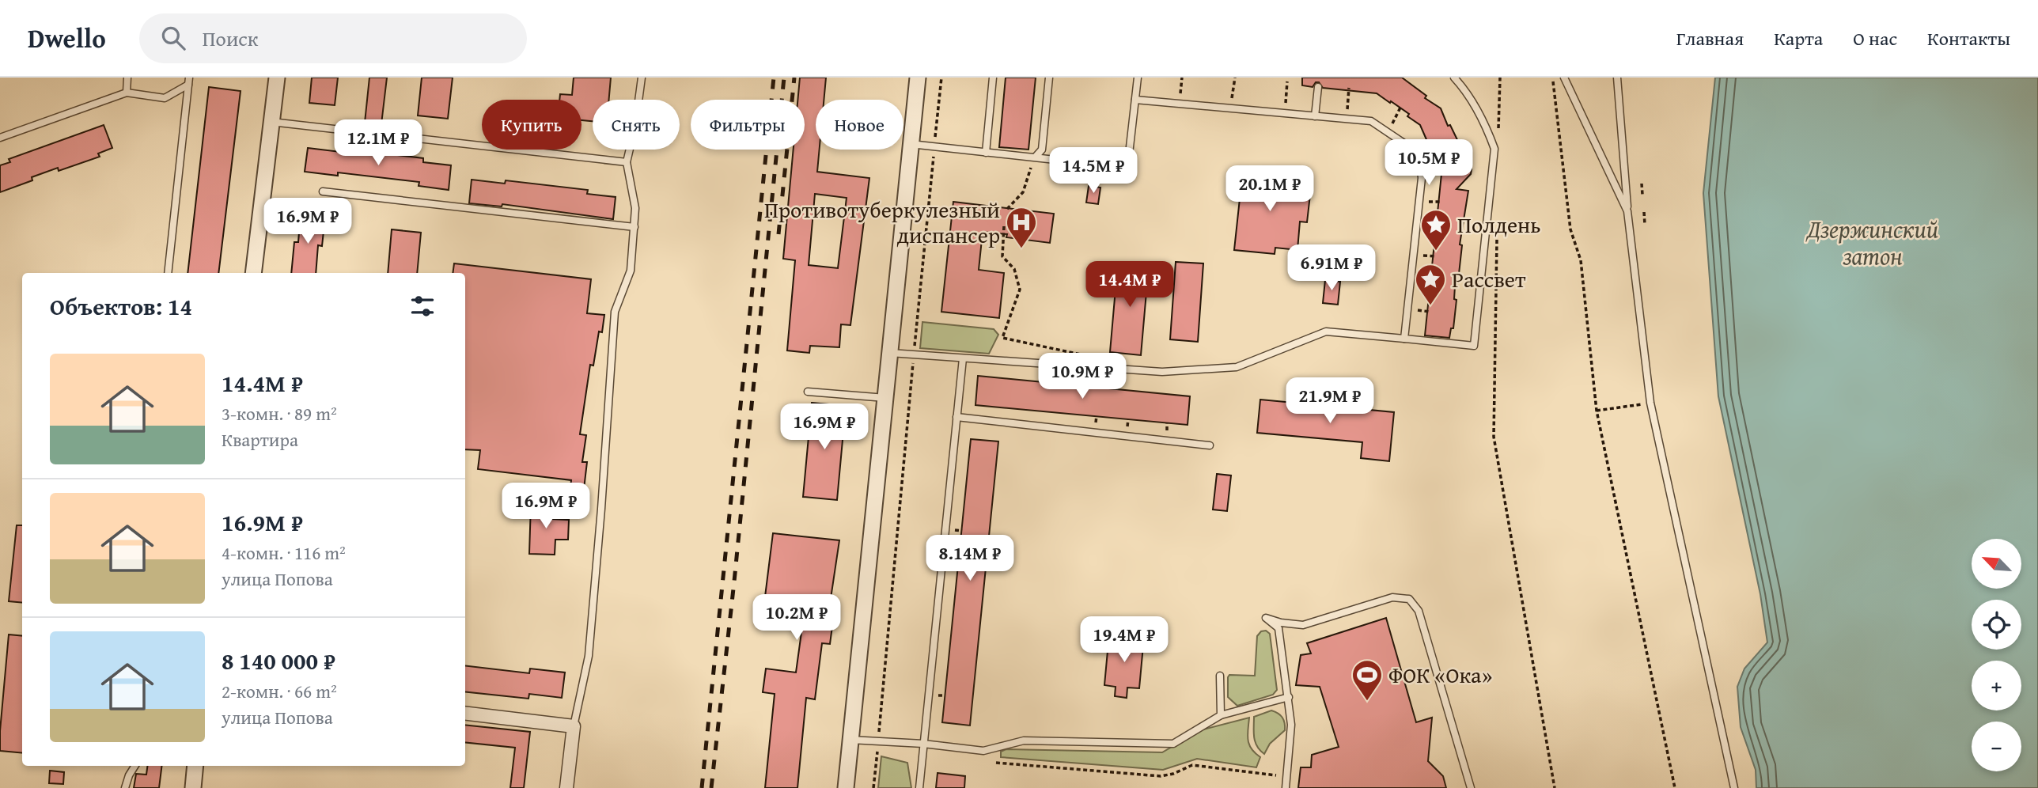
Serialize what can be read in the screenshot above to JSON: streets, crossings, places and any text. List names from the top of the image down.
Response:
{
  "water": ["Дзержинский затон"],
  "places": {
    "hospital": ["Противотуберкулезный диспансер"],
    "place": ["Полдень", "Рассвет"],
    "sports": ["ФОК «Ока»"]
  },
  "north": "top left",
  "page": {
    "header": "Dwello",
    "search": "Поиск",
    "nav": [
      "Главная",
      "Карта",
      "О нас",
      "Контакты"
    ],
    "chip": [
      "Купить",
      "Снять",
      "Фильтры",
      "Новое"
    ],
    "price": [
      "12.1M ₽",
      "10.5M ₽",
      "14.5M ₽",
      "20.1M ₽",
      "16.9M ₽",
      "6.91M ₽",
      "14.4M ₽",
      "10.9M ₽",
      "21.9M ₽",
      "16.9M ₽",
      "16.9M ₽",
      "8.14M ₽",
      "10.2M ₽",
      "19.4M ₽"
    ],
    "heading": "Объектов: 14",
    "list": [
      {
        "name": "14.4M ₽",
        "note": "3-комн. · 89 m² · Квартира"
      },
      {
        "name": "16.9M ₽",
        "note": "4-комн. · 116 m² · улица Попова"
      },
      {
        "name": "8 140 000 ₽",
        "note": "2-комн. · 66 m² · улица Попова"
      }
    ],
    "map_buttons": ["+", "−"]
  }
}
